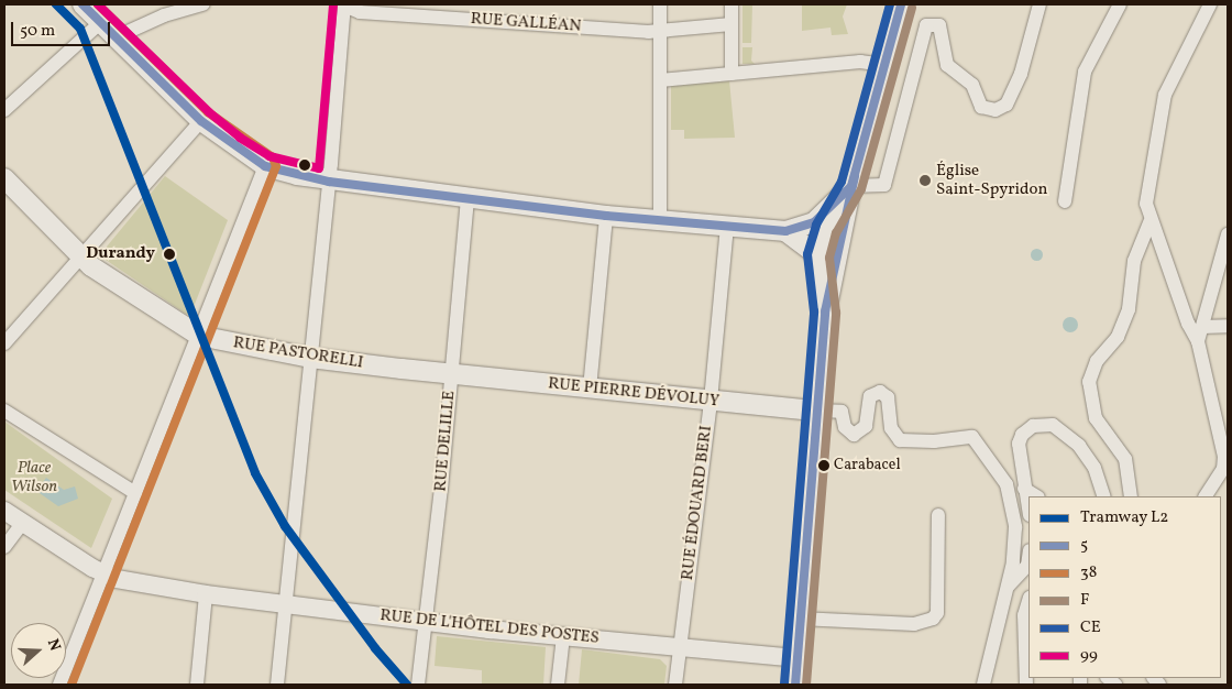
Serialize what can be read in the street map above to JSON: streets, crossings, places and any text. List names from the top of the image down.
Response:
{
  "streets": {
    "main road": ["RUE PASTORELLI", "RUE PIERRE DÉVOLUY"],
    "street": [
      "RUE GALLÉAN",
      "RUE DELILLE",
      "RUE ÉDOUARD BERI",
      "RUE DE L'HÔTEL DES POSTES"
    ]
  },
  "crossings": [
    ["RUE PASTORELLI", "RUE PIERRE DÉVOLUY"],
    ["RUE PASTORELLI", "RUE DELILLE"],
    ["RUE PIERRE DÉVOLUY", "RUE DELILLE"],
    ["RUE PIERRE DÉVOLUY", "RUE ÉDOUARD BERI"],
    ["RUE DELILLE", "RUE DE L'HÔTEL DES POSTES"],
    ["RUE ÉDOUARD BERI", "RUE DE L'HÔTEL DES POSTES"]
  ],
  "parks": ["Place Wilson"],
  "places": ["Église Saint-Spyridon", "Durandy", "Carabacel"],
  "lines": [
    "tram line L2",
    "transit line 5",
    "transit line 38",
    "transit line CE",
    "transit line 99",
    "transit line F"
  ],
  "legend": [
    "Tramway L2",
    "5",
    "38",
    "F",
    "CE",
    "99"
  ],
  "scale_bar": "50 m",
  "north": "right"
}
